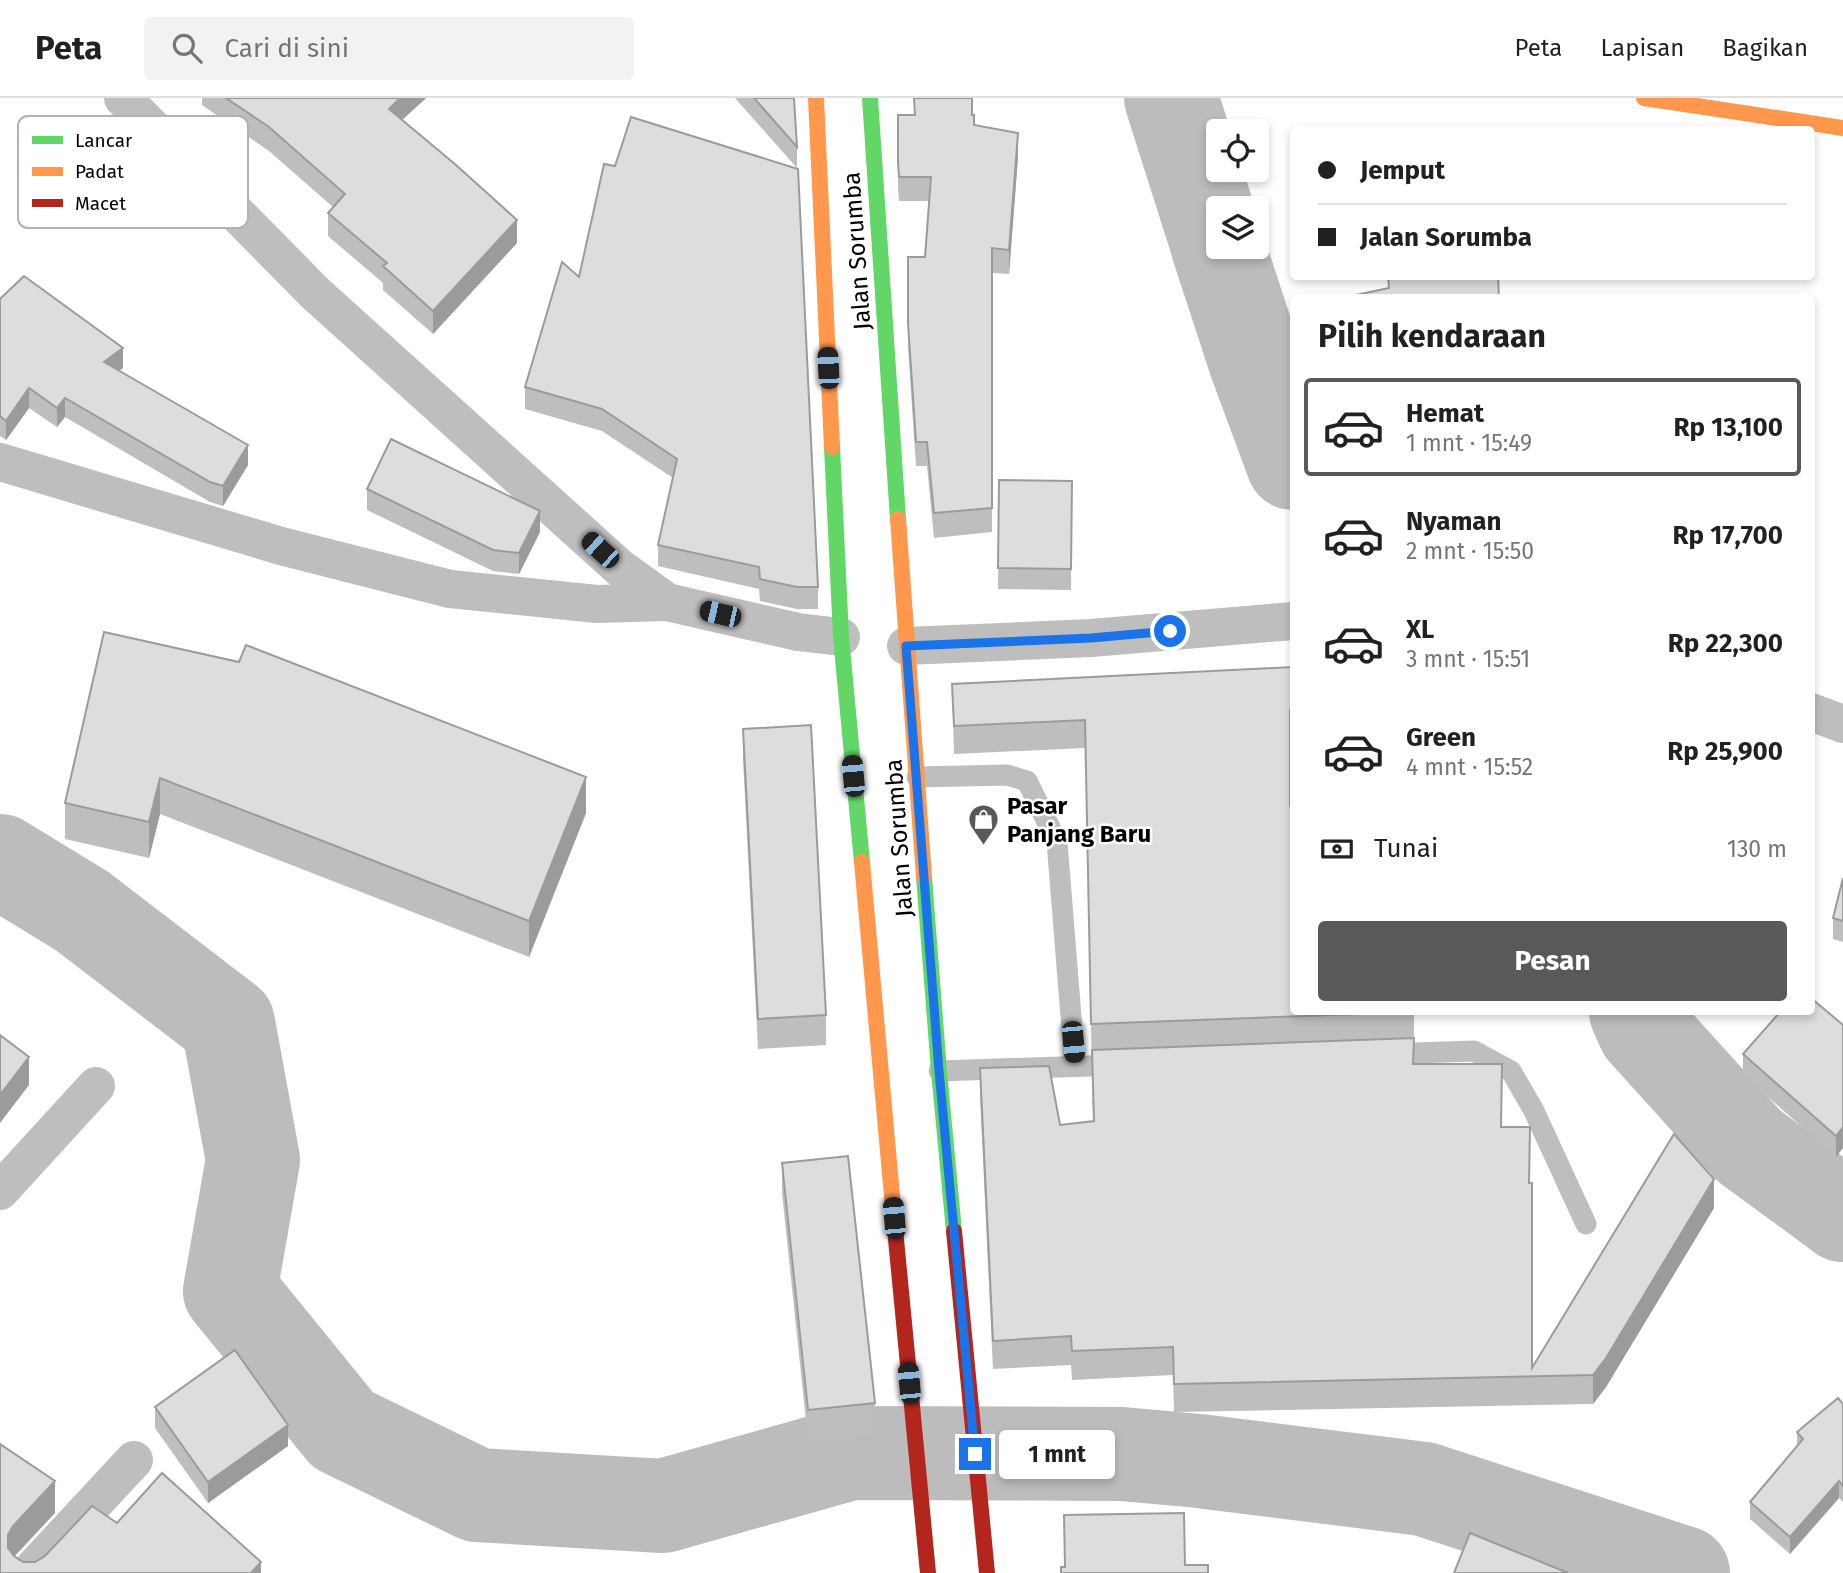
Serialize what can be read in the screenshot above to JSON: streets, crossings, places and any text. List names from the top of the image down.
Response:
{
  "streets": {
    "street": ["Jalan Sorumba"]
  },
  "places": {
    "shop": ["Pasar Panjang Baru"]
  },
  "legend": ["Lancar", "Padat", "Macet"],
  "page": {
    "header": "Peta",
    "search": "Cari di sini",
    "nav": ["Peta", "Lapisan", "Bagikan"],
    "banner": ["Jemput", "Jalan Sorumba"],
    "heading": "Pilih kendaraan",
    "list": [
      {
        "name": "Hemat",
        "note": "1 mnt · 15:49",
        "value": "Rp 13,100"
      },
      {
        "name": "Nyaman",
        "note": "2 mnt · 15:50",
        "value": "Rp 17,700"
      },
      {
        "name": "XL",
        "note": "3 mnt · 15:51",
        "value": "Rp 22,300"
      },
      {
        "name": "Green",
        "note": "4 mnt · 15:52",
        "value": "Rp 25,900"
      }
    ],
    "pay": ["Tunai", "130 m"],
    "buttons": "Pesan",
    "bubble": "1 mnt"
  }
}
